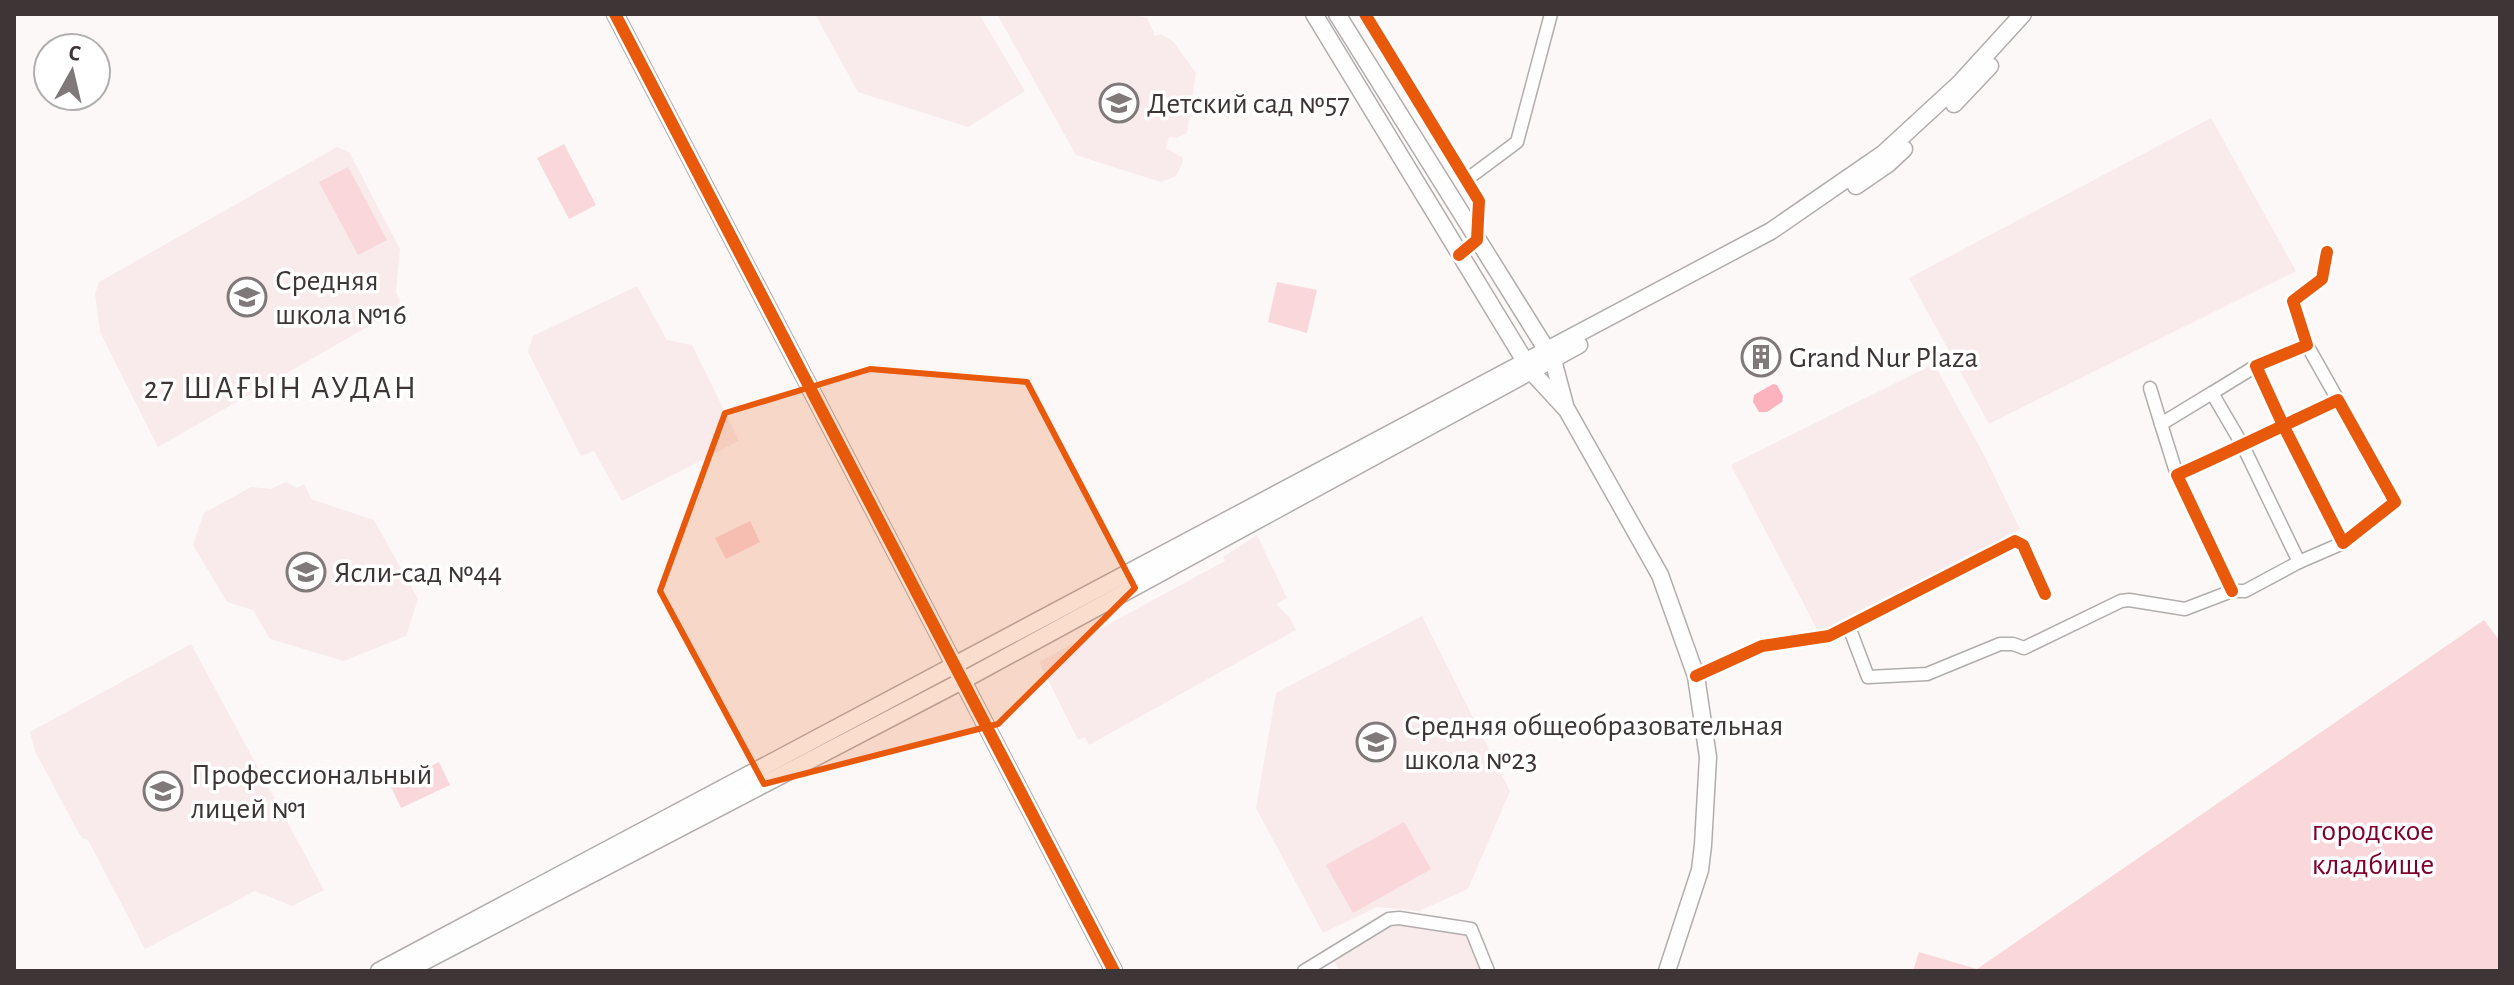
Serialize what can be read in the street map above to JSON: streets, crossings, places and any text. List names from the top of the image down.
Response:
{
  "districts": ["27 ШАҒЫН АУДАН"],
  "parks": ["городское кладбище"],
  "places": {
    "school or university": [
      "Детский сад №57",
      "Средняя школа №16",
      "Ясли-сад №44",
      "Средняя общеобразовательная школа №23",
      "Профессиональный лицей №1"
    ],
    "building": ["Grand Nur Plaza"]
  },
  "north": "top"
}
